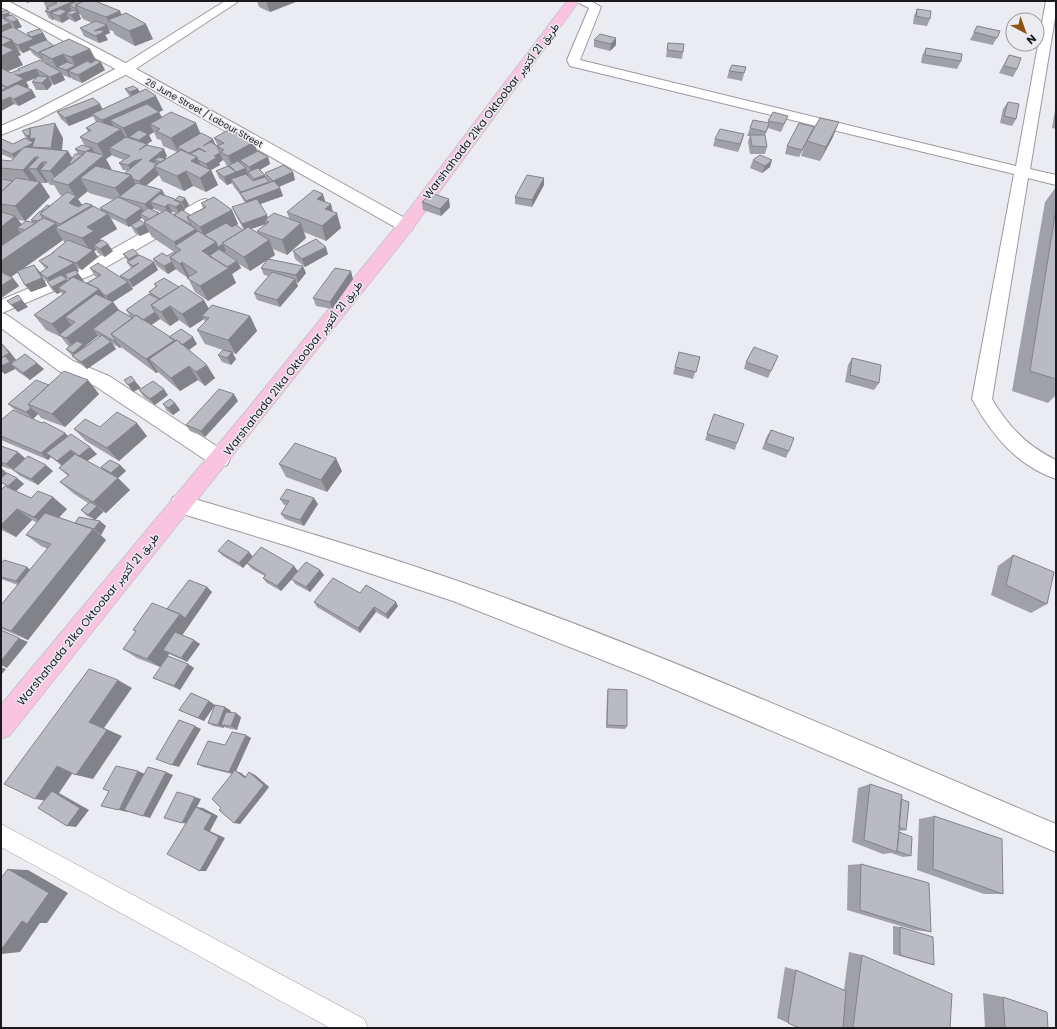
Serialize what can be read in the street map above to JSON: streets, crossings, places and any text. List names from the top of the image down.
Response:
{
  "streets": {
    "main road": ["Warshahada 21ka Oktoobar طريق 21 أكتوبر"],
    "street": ["26 June Street / Labour Street"]
  },
  "crossings": [
    ["Warshahada 21ka Oktoobar طريق 21 أكتوبر", "26 June Street / Labour Street"]
  ],
  "north": "bottom right"
}
